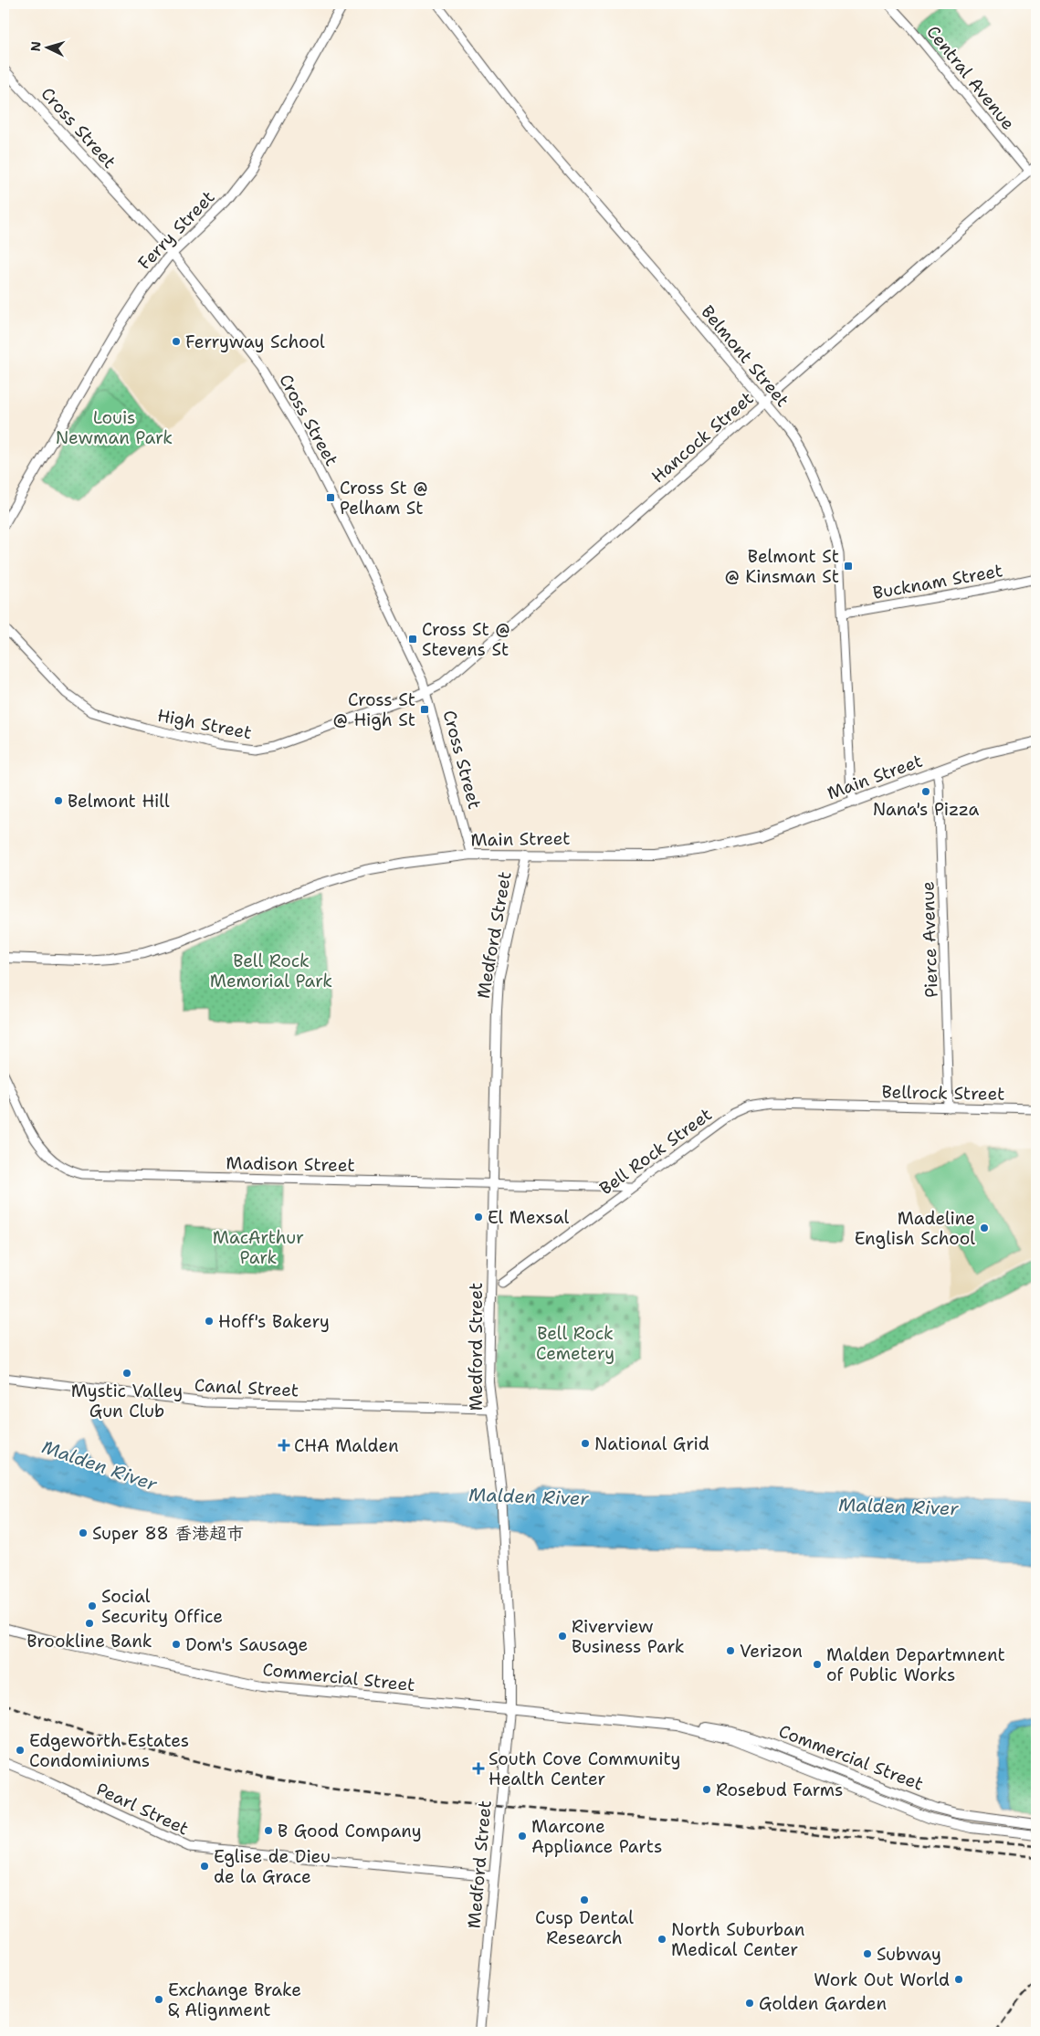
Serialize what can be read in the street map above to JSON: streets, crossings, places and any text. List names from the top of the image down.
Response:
{
  "streets": {
    "main road": [
      "Cross Street",
      "Ferry Street",
      "Main Street",
      "Medford Street",
      "Commercial Street"
    ],
    "street": [
      "Central Avenue",
      "Belmont Street",
      "Hancock Street",
      "Bucknam Street",
      "High Street",
      "Pierce Avenue",
      "Bellrock Street",
      "Bell Rock Street",
      "Madison Street",
      "Canal Street",
      "Pearl Street"
    ]
  },
  "crossings": [
    ["Central Avenue", "Hancock Street"],
    ["Cross Street", "Ferry Street"],
    ["Cross Street", "Hancock Street"],
    ["Cross Street", "High Street"],
    ["Cross Street", "Main Street"],
    ["Belmont Street", "Hancock Street"],
    ["Belmont Street", "Bucknam Street"],
    ["Belmont Street", "Main Street"],
    ["Hancock Street", "High Street"],
    ["Main Street", "Medford Street"],
    ["Main Street", "Pierce Avenue"],
    ["Medford Street", "Madison Street"],
    ["Medford Street", "Canal Street"],
    ["Medford Street", "Commercial Street"],
    ["Medford Street", "Pearl Street"],
    ["Pierce Avenue", "Bellrock Street"],
    ["Bellrock Street", "Bell Rock Street"],
    ["Bell Rock Street", "Madison Street"]
  ],
  "water": ["Malden River"],
  "parks": [
    "Louis Newman Park",
    "Bell Rock Memorial Park",
    "MacArthur Park",
    "Bell Rock Cemetery"
  ],
  "places": {
    "other": [
      "Ferryway School",
      "Nana's Pizza",
      "Belmont Hill",
      "El Mexsal",
      "Madeline English School",
      "Hoff's Bakery",
      "Mystic Valley Gun Club",
      "National Grid",
      "Super 88 香港超市",
      "Social Security Office",
      "Brookline Bank",
      "Riverview Business Park",
      "Dom's Sausage",
      "Verizon",
      "Malden Departmnent of Public Works",
      "Edgeworth Estates Condominiums",
      "Rosebud Farms",
      "B Good Company",
      "Marcone Appliance Parts",
      "Eglise de Dieu de la Grace",
      "Cusp Dental Research",
      "North Suburban Medical Center",
      "Subway",
      "Work Out World",
      "Exchange Brake & Alignment",
      "Golden Garden"
    ],
    "transit": [
      "Cross St @ Pelham St",
      "Belmont St @ Kinsman St",
      "Cross St @ Stevens St",
      "Cross St @ High St"
    ],
    "health": ["CHA Malden", "South Cove Community Health Center"]
  },
  "north": "left"
}
